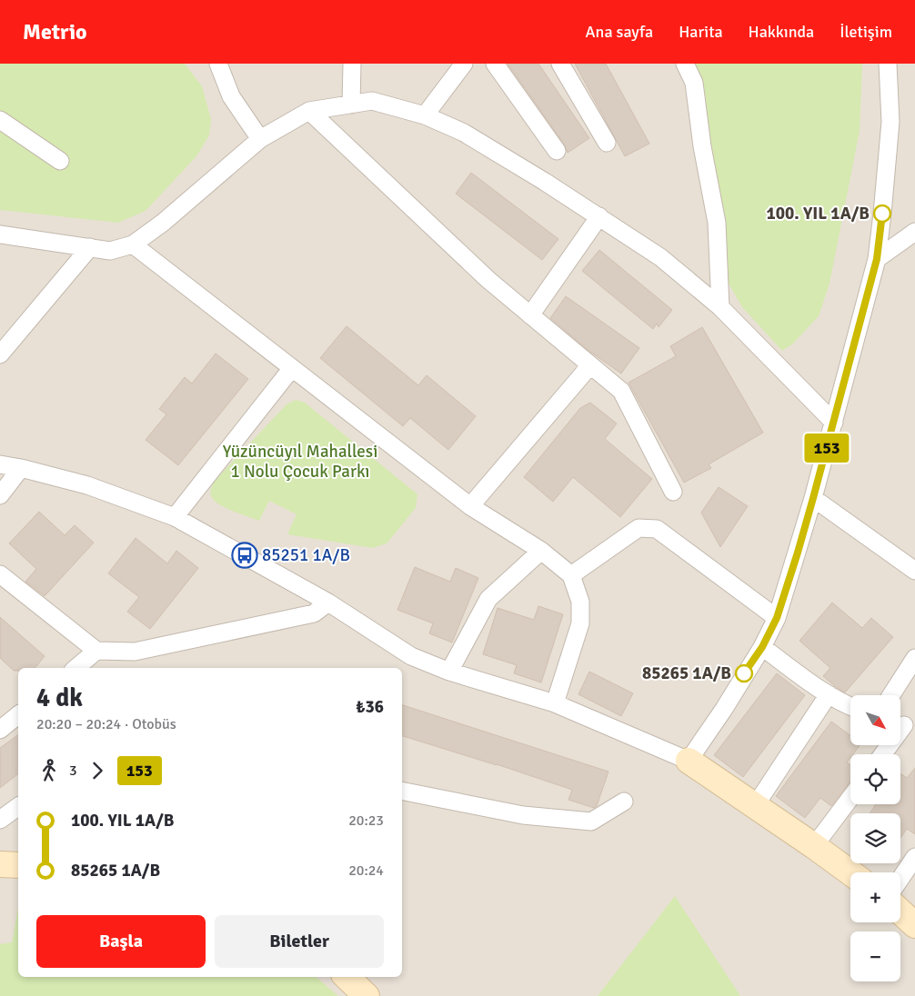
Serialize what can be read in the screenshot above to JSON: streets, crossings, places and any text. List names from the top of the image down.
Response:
{
  "parks": ["Yüzüncüyıl Mahallesi 1 Nolu Çocuk Parkı"],
  "places": {
    "other": ["100. YIL 1A/B", "85265 1A/B"],
    "bus stop": ["85251 1A/B"]
  },
  "lines": ["bus line 153"],
  "north": "bottom right",
  "page": {
    "header": "Metrio",
    "nav": [
      "Ana sayfa",
      "Harita",
      "Hakkında",
      "İletişim"
    ],
    "on_map": "153",
    "heading": ["4 dk", "20:20 – 20:24 · Otobüs", "₺36"],
    "map_buttons": ["+", "−"],
    "legs": ["3", "153"],
    "list": [
      {
        "name": "100. YIL 1A/B",
        "value": "20:23"
      },
      {
        "name": "85265 1A/B",
        "value": "20:24"
      }
    ],
    "buttons": ["Başla", "Biletler"]
  }
}
